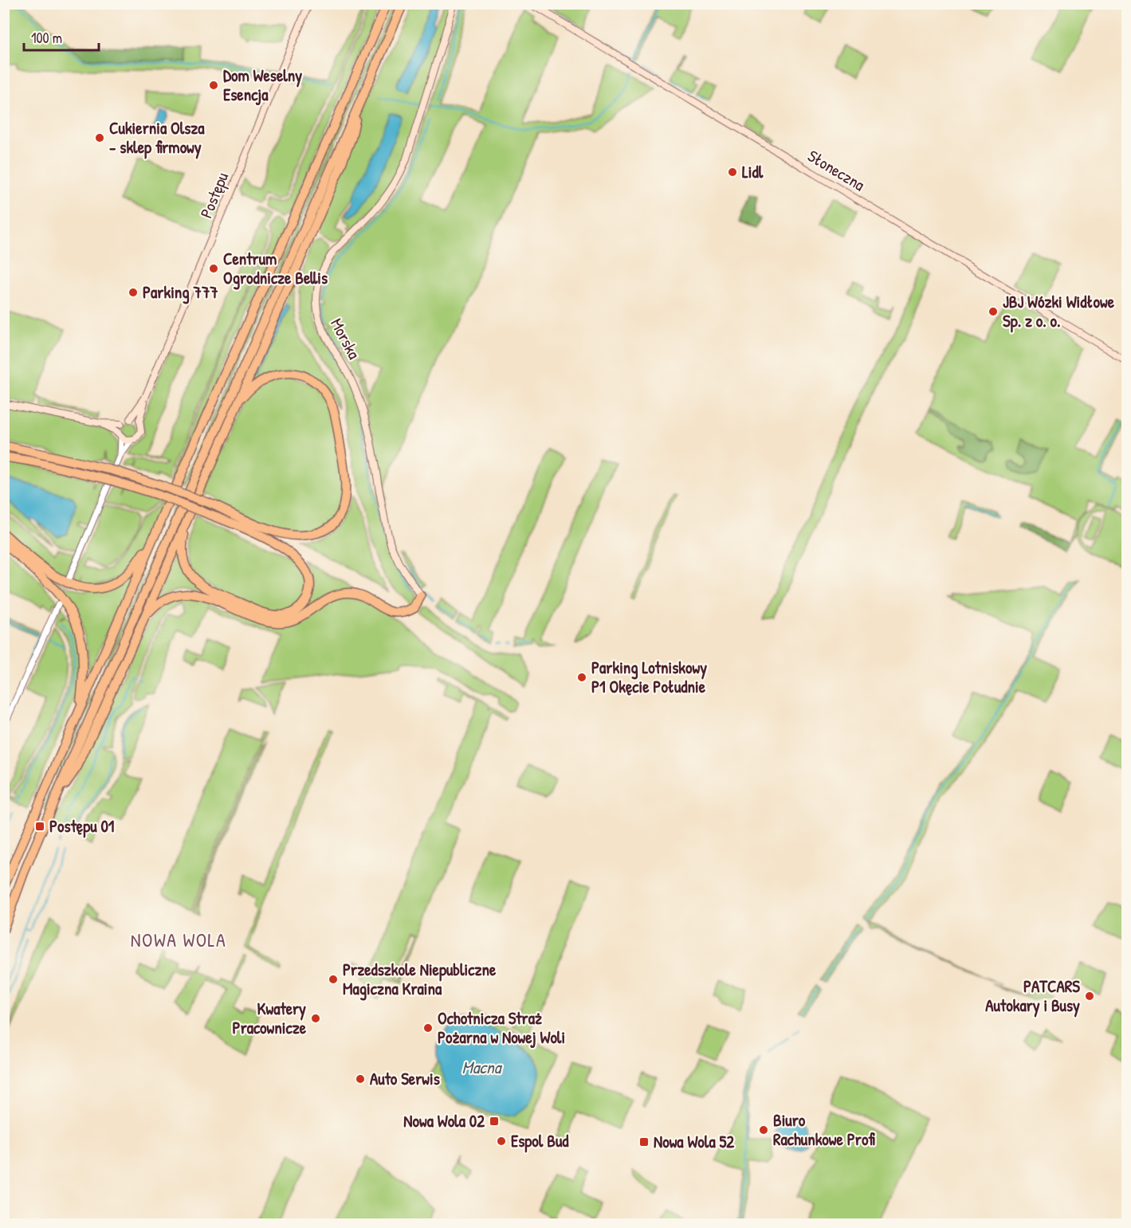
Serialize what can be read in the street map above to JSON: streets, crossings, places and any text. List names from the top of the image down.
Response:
{
  "streets": {
    "main road": ["Słoneczna", "Postępu", "Morska"]
  },
  "districts": ["NOWA WOLA"],
  "water": ["Macna"],
  "places": {
    "other": [
      "Dom Weselny Esencja",
      "Cukiernia Olsza - sklep firmowy",
      "Lidl",
      "Centrum Ogrodnicze Bellis",
      "Parking 777",
      "JBJ Wózki Widłowe Sp. z o. o.",
      "Parking Lotniskowy P1 Okęcie Południe",
      "Przedszkole Niepubliczne Magiczna Kraina",
      "PATCARS Autokary i Busy",
      "Kwatery Pracownicze",
      "Ochotnicza Straż Pożarna w Nowej Woli",
      "Auto Serwis",
      "Biuro Rachunkowe Profi",
      "Espol Bud"
    ],
    "transit": ["Postępu 01", "Nowa Wola 02", "Nowa Wola 52"]
  },
  "scale_bar": "100 m"
}
